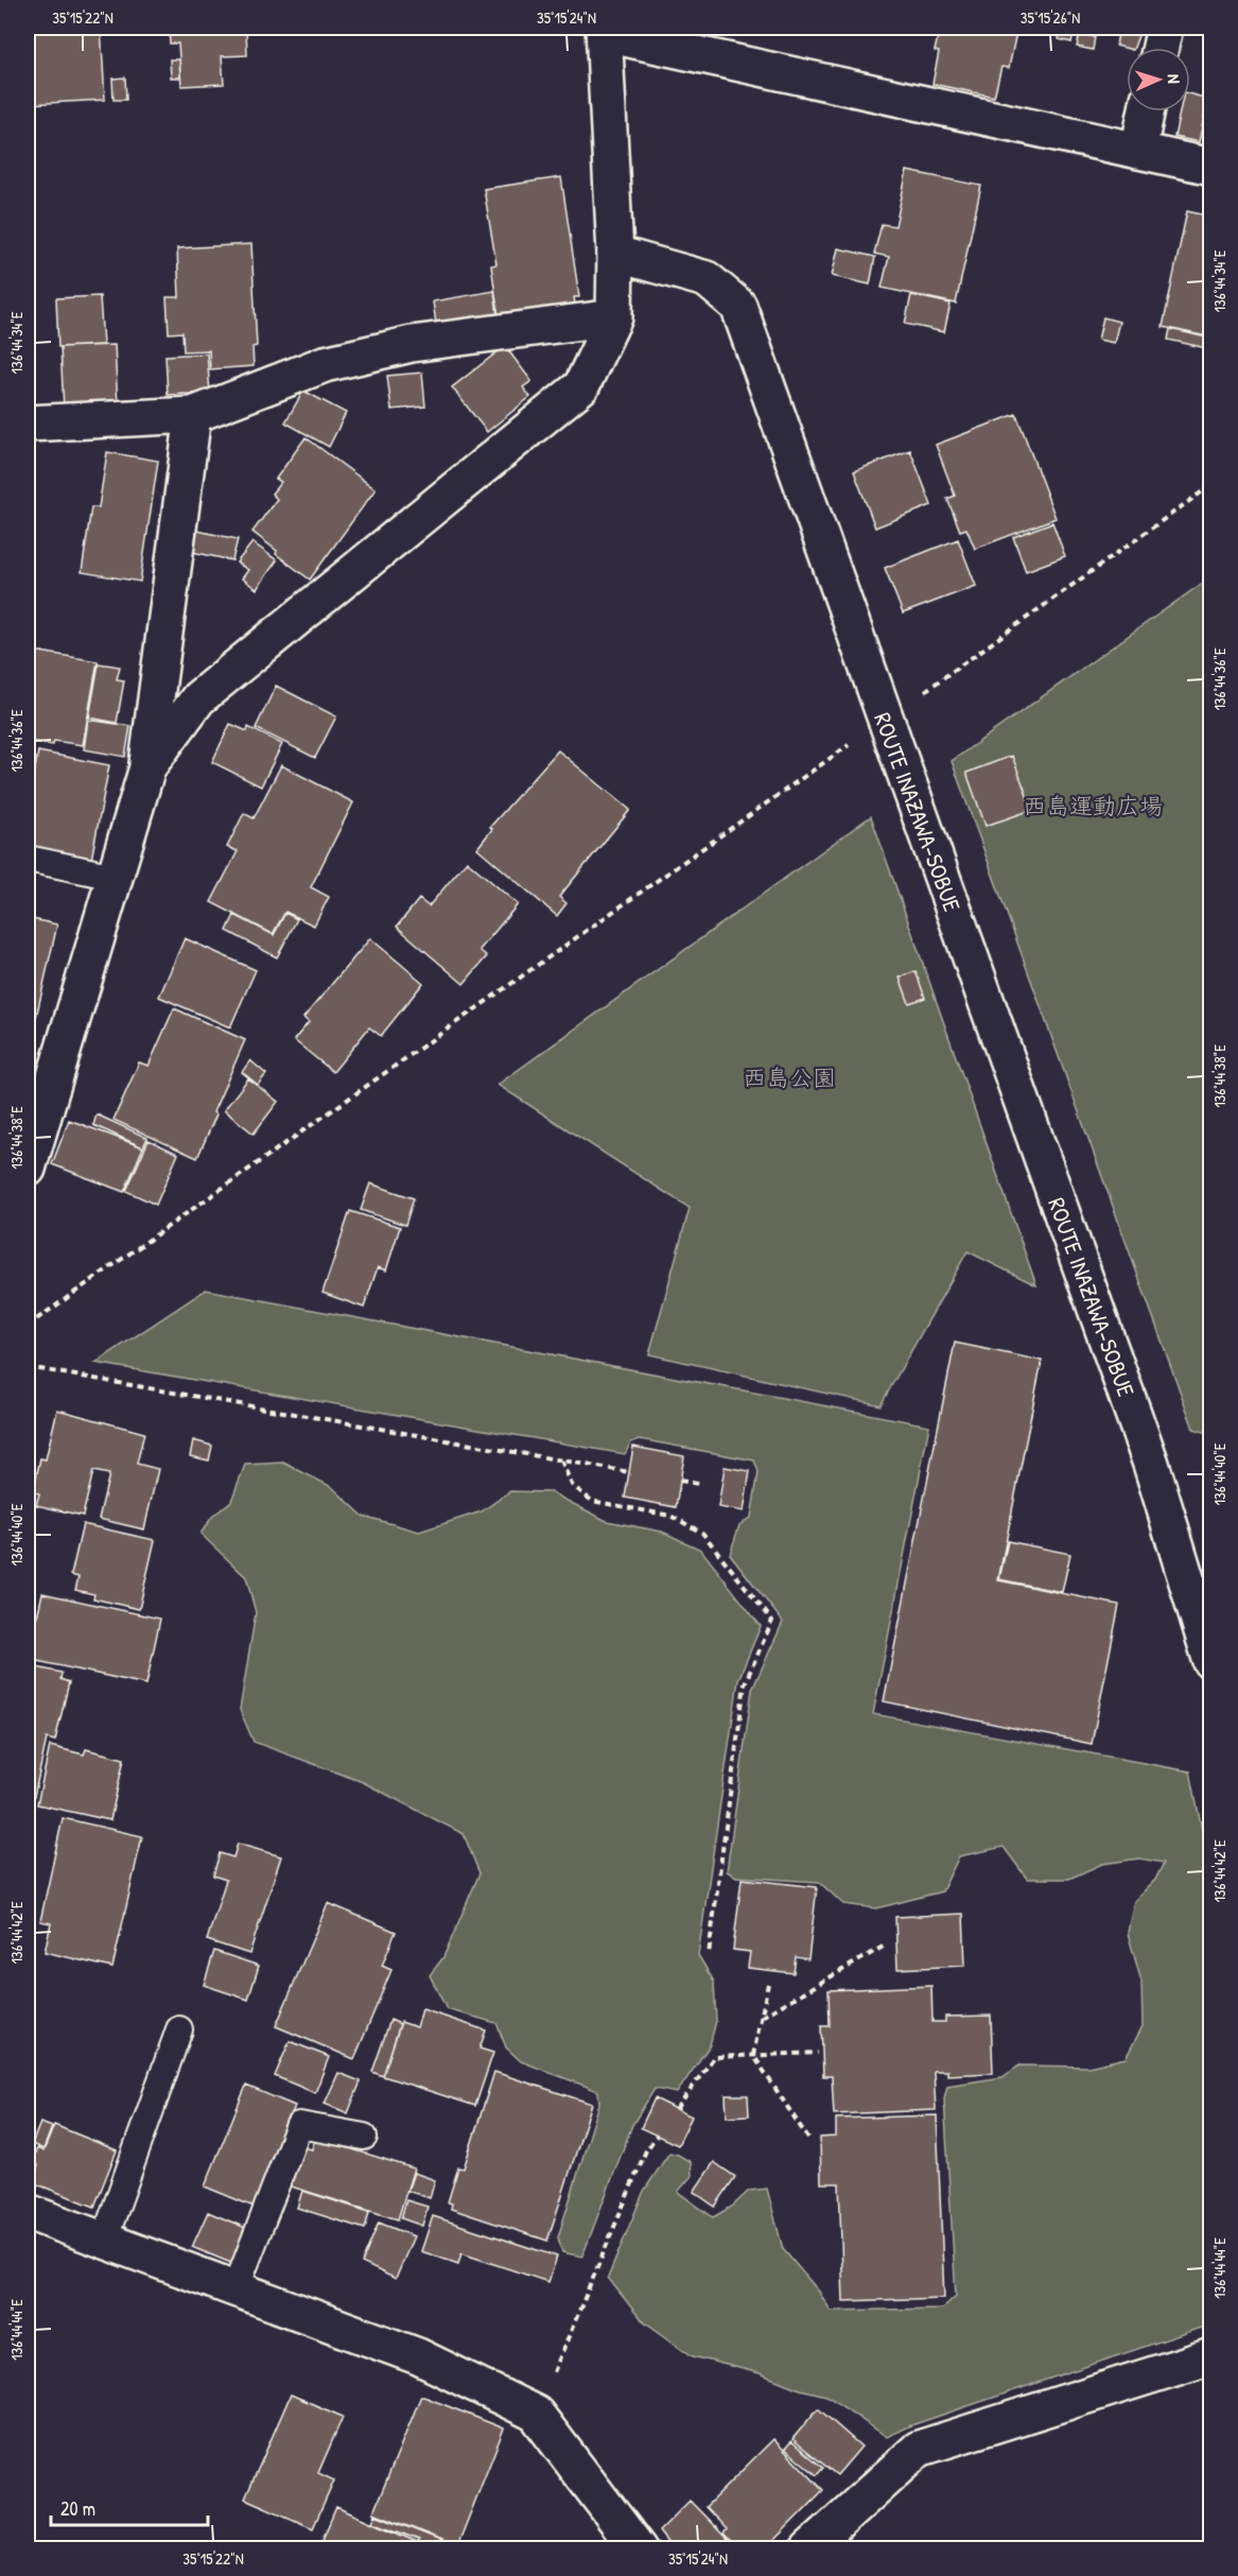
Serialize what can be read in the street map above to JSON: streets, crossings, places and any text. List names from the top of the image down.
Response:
{
  "streets": {
    "street": ["ROUTE INAZAWA-SOBUE"]
  },
  "parks": ["西島運動広場", "西島公園"],
  "scale_bar": "20 m",
  "north": "right",
  "coordinates": [
    "35°15'22\"N",
    "35°15'24\"N",
    "35°15'26\"N",
    "136°44'34\"E",
    "136°44'36\"E",
    "136°44'38\"E",
    "136°44'40\"E",
    "136°44'42\"E",
    "136°44'44\"E"
  ]
}
